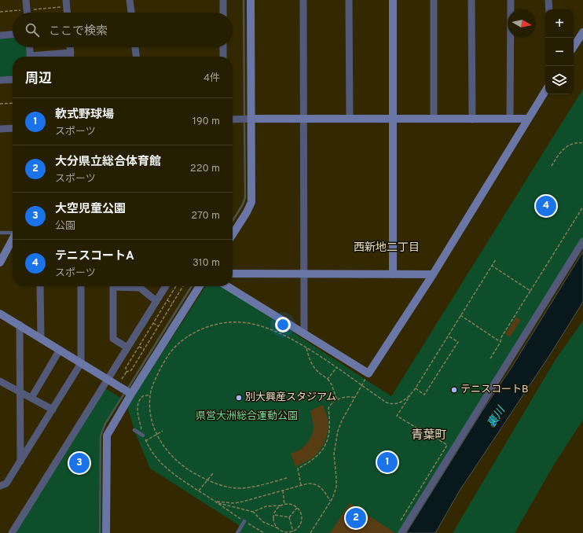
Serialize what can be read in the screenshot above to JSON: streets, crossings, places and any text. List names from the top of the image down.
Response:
{
  "districts": ["西新地二丁目", "青葉町"],
  "water": ["裏川"],
  "parks": ["県営大洲総合運動公園"],
  "places": ["テニスコートB", "別大興産スタジアム"],
  "north": "right",
  "page": {
    "map_buttons": ["+", "−"],
    "search": "ここで検索",
    "heading": ["周辺", "4件"],
    "list": [
      {
        "mark": "1",
        "name": "軟式野球場",
        "note": "スポーツ",
        "value": "190 m"
      },
      {
        "mark": "2",
        "name": "大分県立総合体育館",
        "note": "スポーツ",
        "value": "220 m"
      },
      {
        "mark": "3",
        "name": "大空児童公園",
        "note": "公園",
        "value": "270 m"
      },
      {
        "mark": "4",
        "name": "テニスコートA",
        "note": "スポーツ",
        "value": "310 m"
      }
    ],
    "pins": [
      "4",
      "1",
      "3",
      "2"
    ]
  }
}
